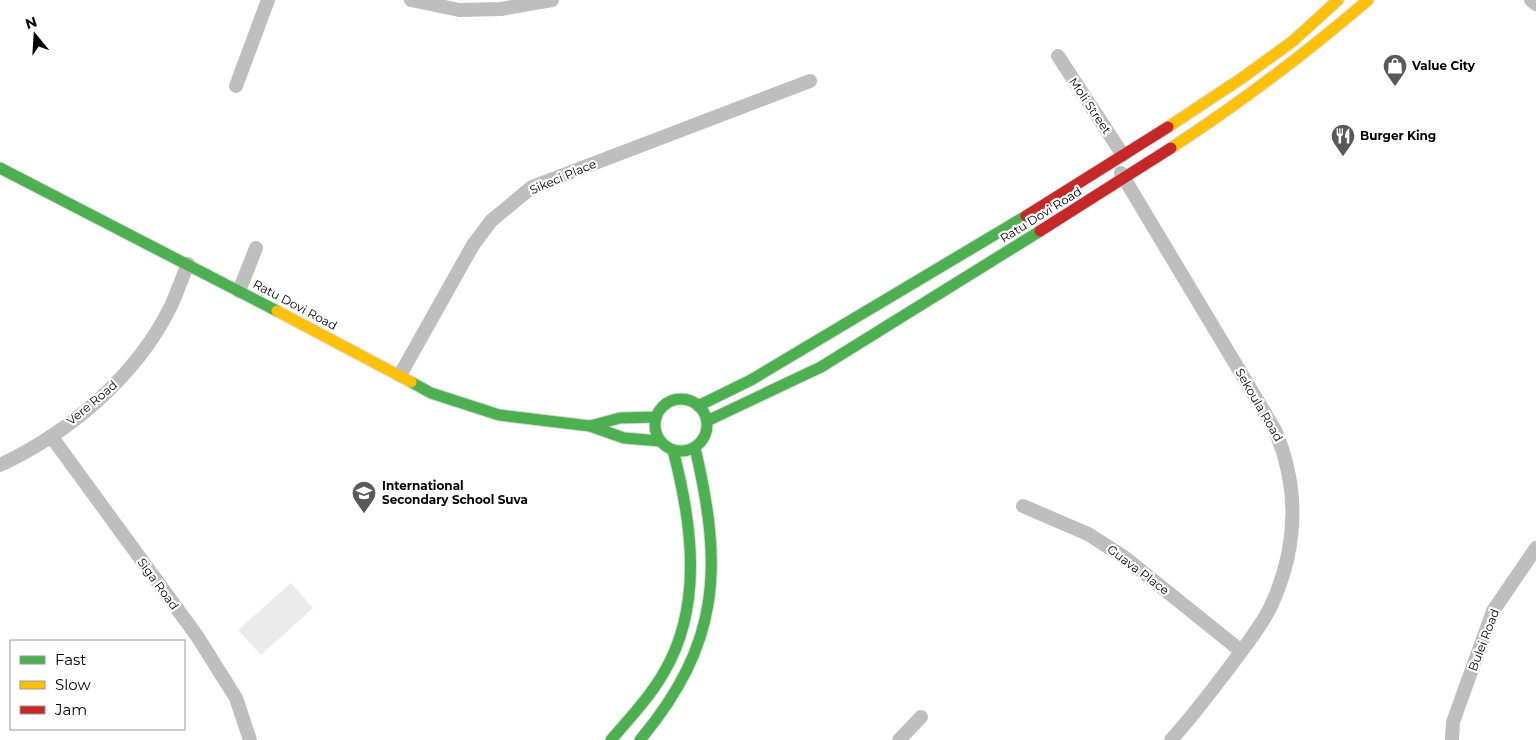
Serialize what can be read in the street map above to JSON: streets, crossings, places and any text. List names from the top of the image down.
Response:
{
  "streets": {
    "main road": ["Ratu Dovi Road"],
    "street": [
      "Moli Street",
      "Sikeci Place",
      "Vere Road",
      "Sekoula Road",
      "Guava Place",
      "Siga Road",
      "Bulei Road"
    ]
  },
  "crossings": [
    ["Moli Street", "Ratu Dovi Road"],
    ["Moli Street", "Sekoula Road"],
    ["Sikeci Place", "Ratu Dovi Road"],
    ["Ratu Dovi Road", "Vere Road"],
    ["Ratu Dovi Road", "Sekoula Road"],
    ["Vere Road", "Siga Road"],
    ["Sekoula Road", "Guava Place"]
  ],
  "places": {
    "shop": ["Value City"],
    "restaurant": ["Burger King"],
    "school or university": ["International Secondary School Suva"]
  },
  "legend": ["Fast", "Slow", "Jam"],
  "north": "top"
}
